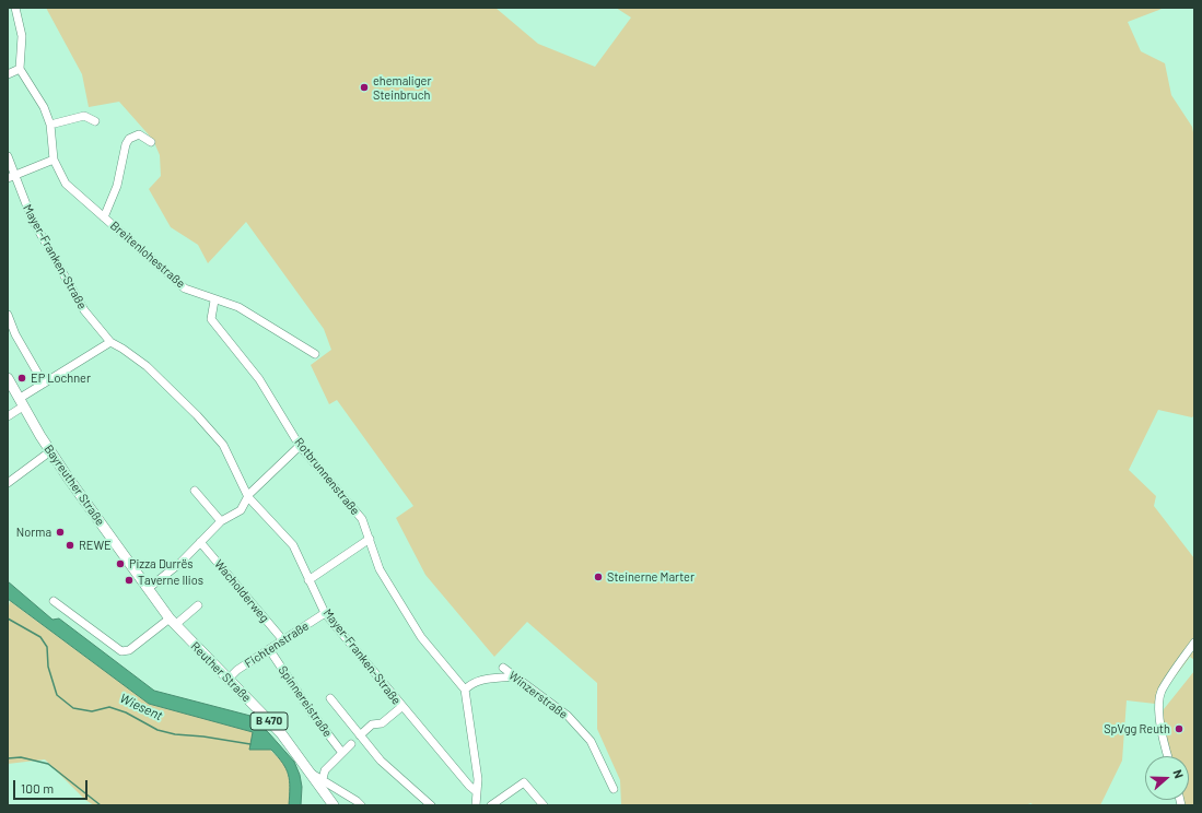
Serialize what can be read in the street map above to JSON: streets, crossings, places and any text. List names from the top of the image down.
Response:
{
  "streets": {
    "main road": ["Bayreuther Straße", "Reuther Straße", "B 470"],
    "street": [
      "Breitenlohestraße",
      "Mayer-Franken-Straße",
      "Rotbrunnenstraße",
      "Wacholderweg",
      "Fichtenstraße",
      "Winzerstraße",
      "Spinnereistraße"
    ]
  },
  "crossings": [
    ["Breitenlohestraße", "Rotbrunnenstraße"],
    ["Mayer-Franken-Straße", "Fichtenstraße"],
    ["Bayreuther Straße", "Reuther Straße"],
    ["Wacholderweg", "Fichtenstraße"],
    ["Fichtenstraße", "Reuther Straße"],
    ["Fichtenstraße", "Spinnereistraße"]
  ],
  "water": ["Wiesent"],
  "places": [
    "ehemaliger Steinbruch",
    "EP Lochner",
    "Norma",
    "REWE",
    "Pizza Durrës",
    "Steinerne Marter",
    "Taverne Ilios",
    "SpVgg Reuth"
  ],
  "scale_bar": "100 m",
  "north": "right"
}
